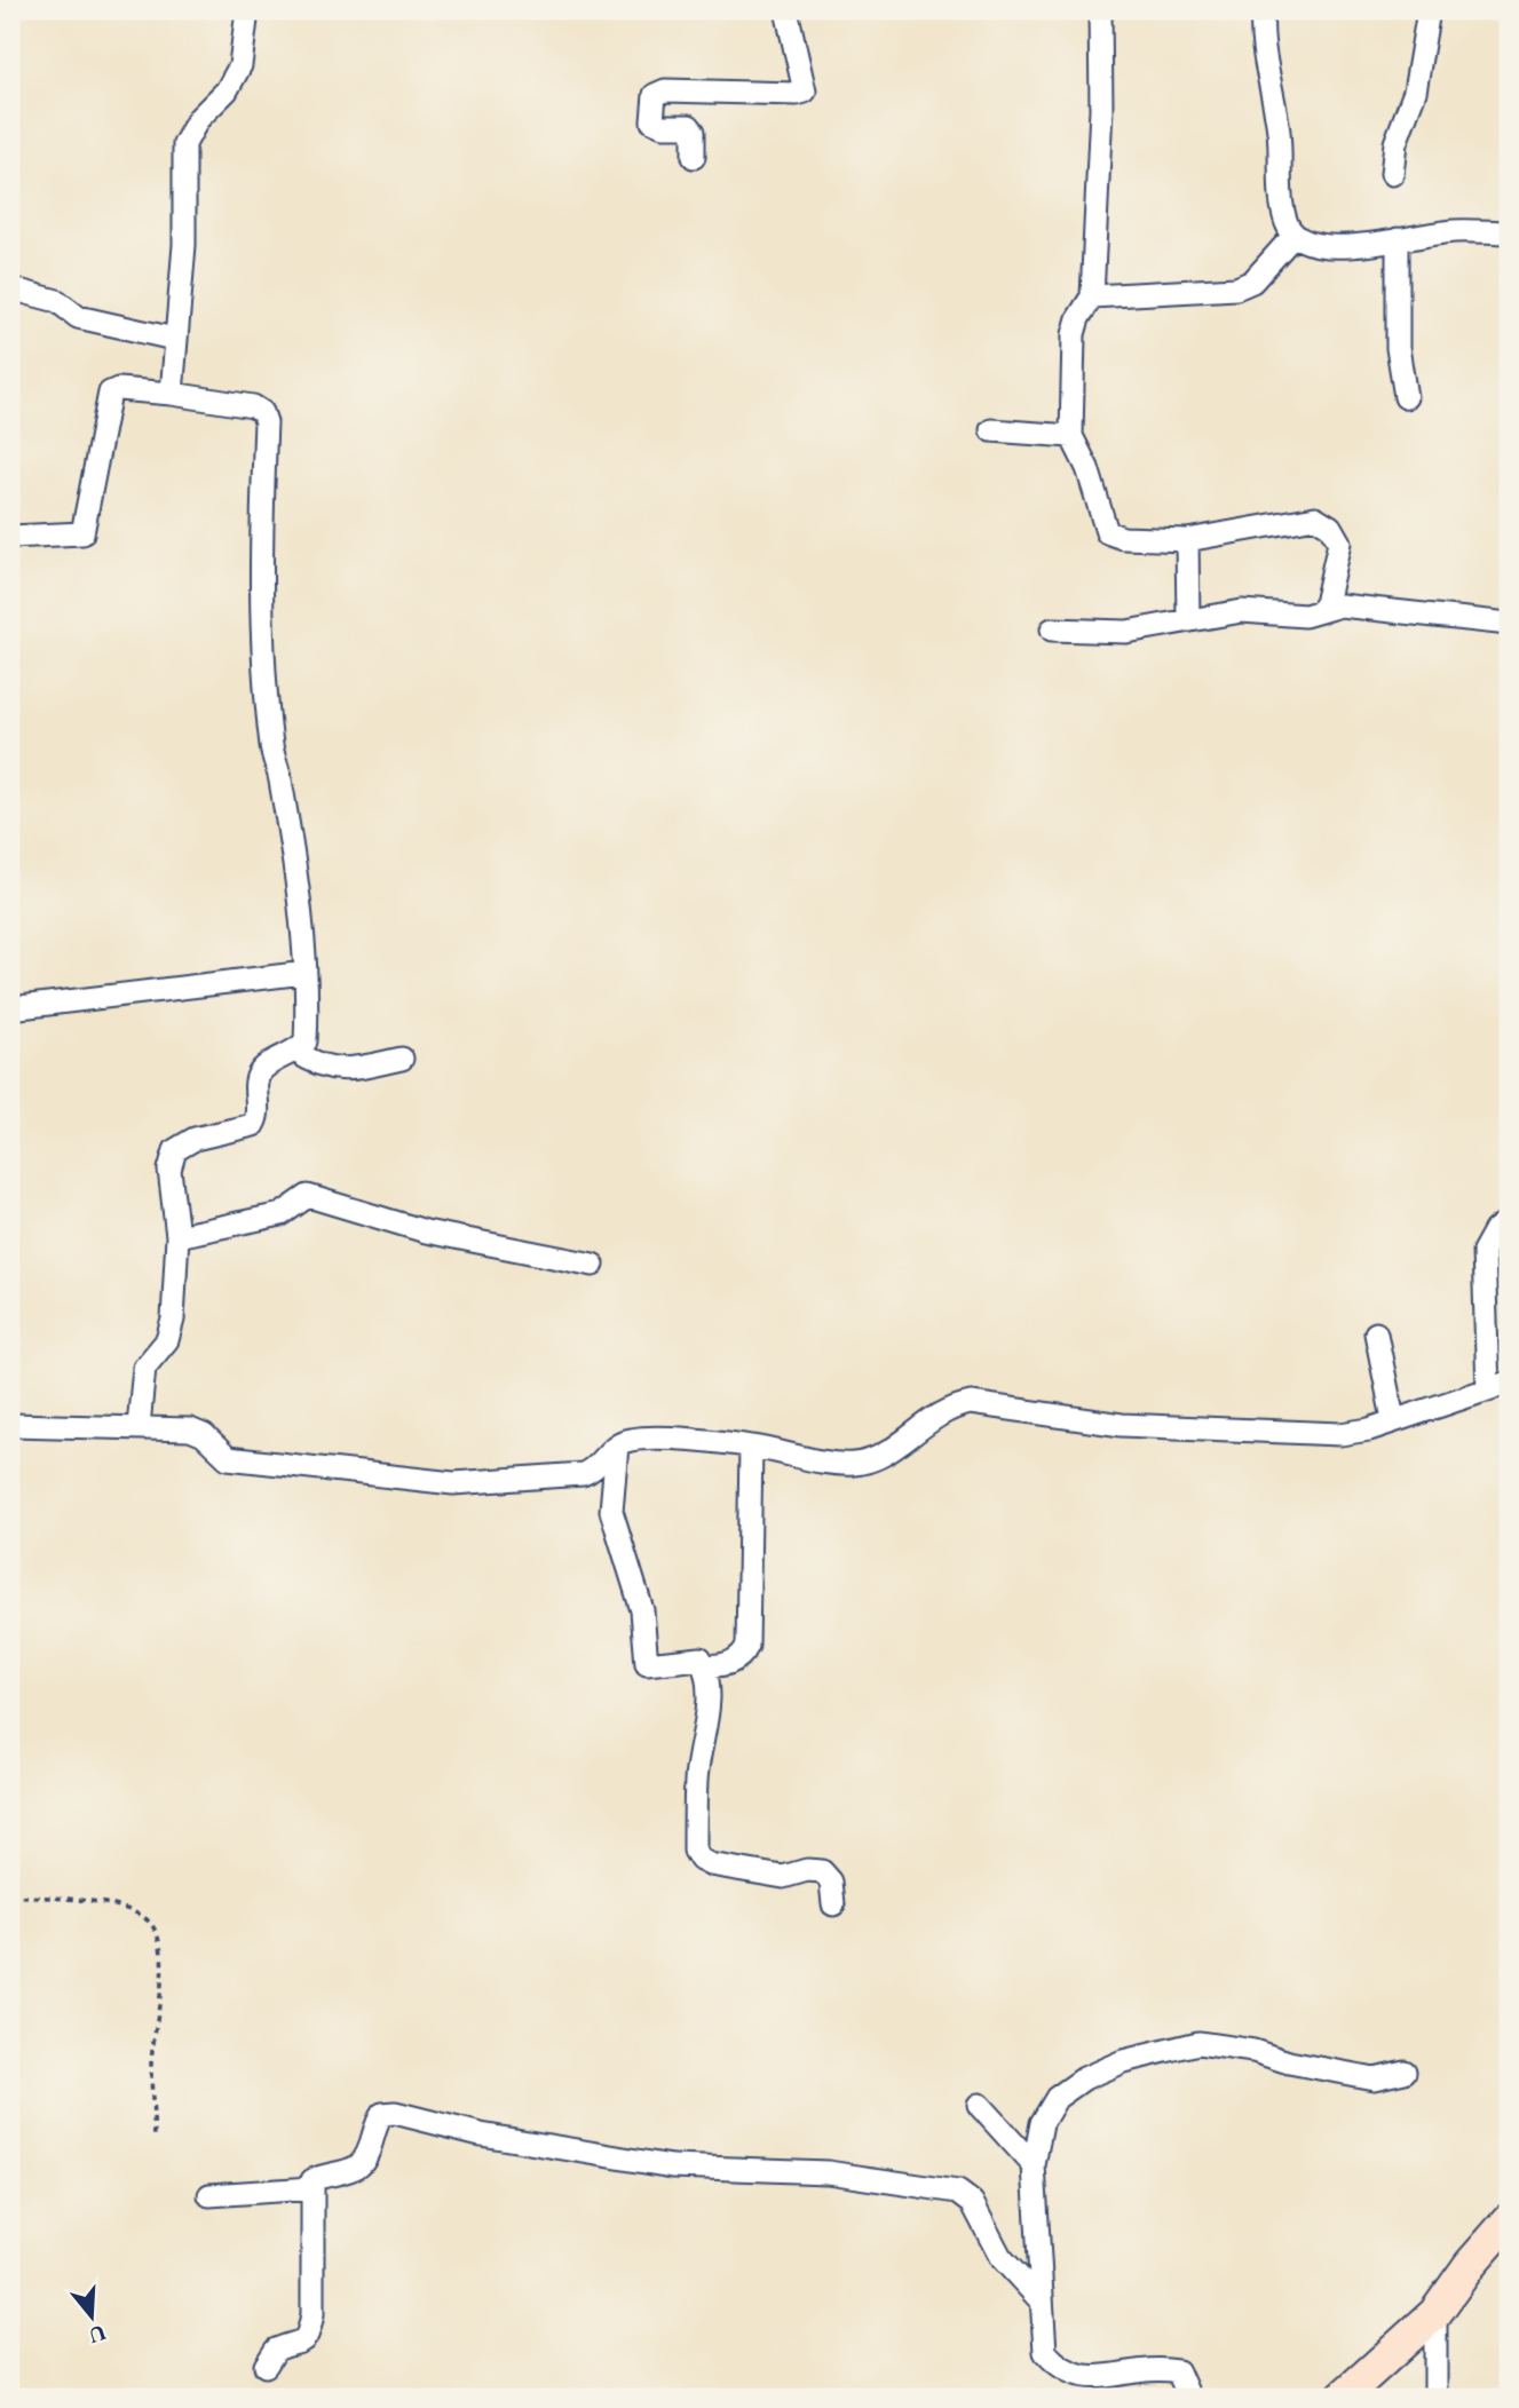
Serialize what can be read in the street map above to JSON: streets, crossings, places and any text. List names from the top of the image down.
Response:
{
  "north": "bottom"
}
